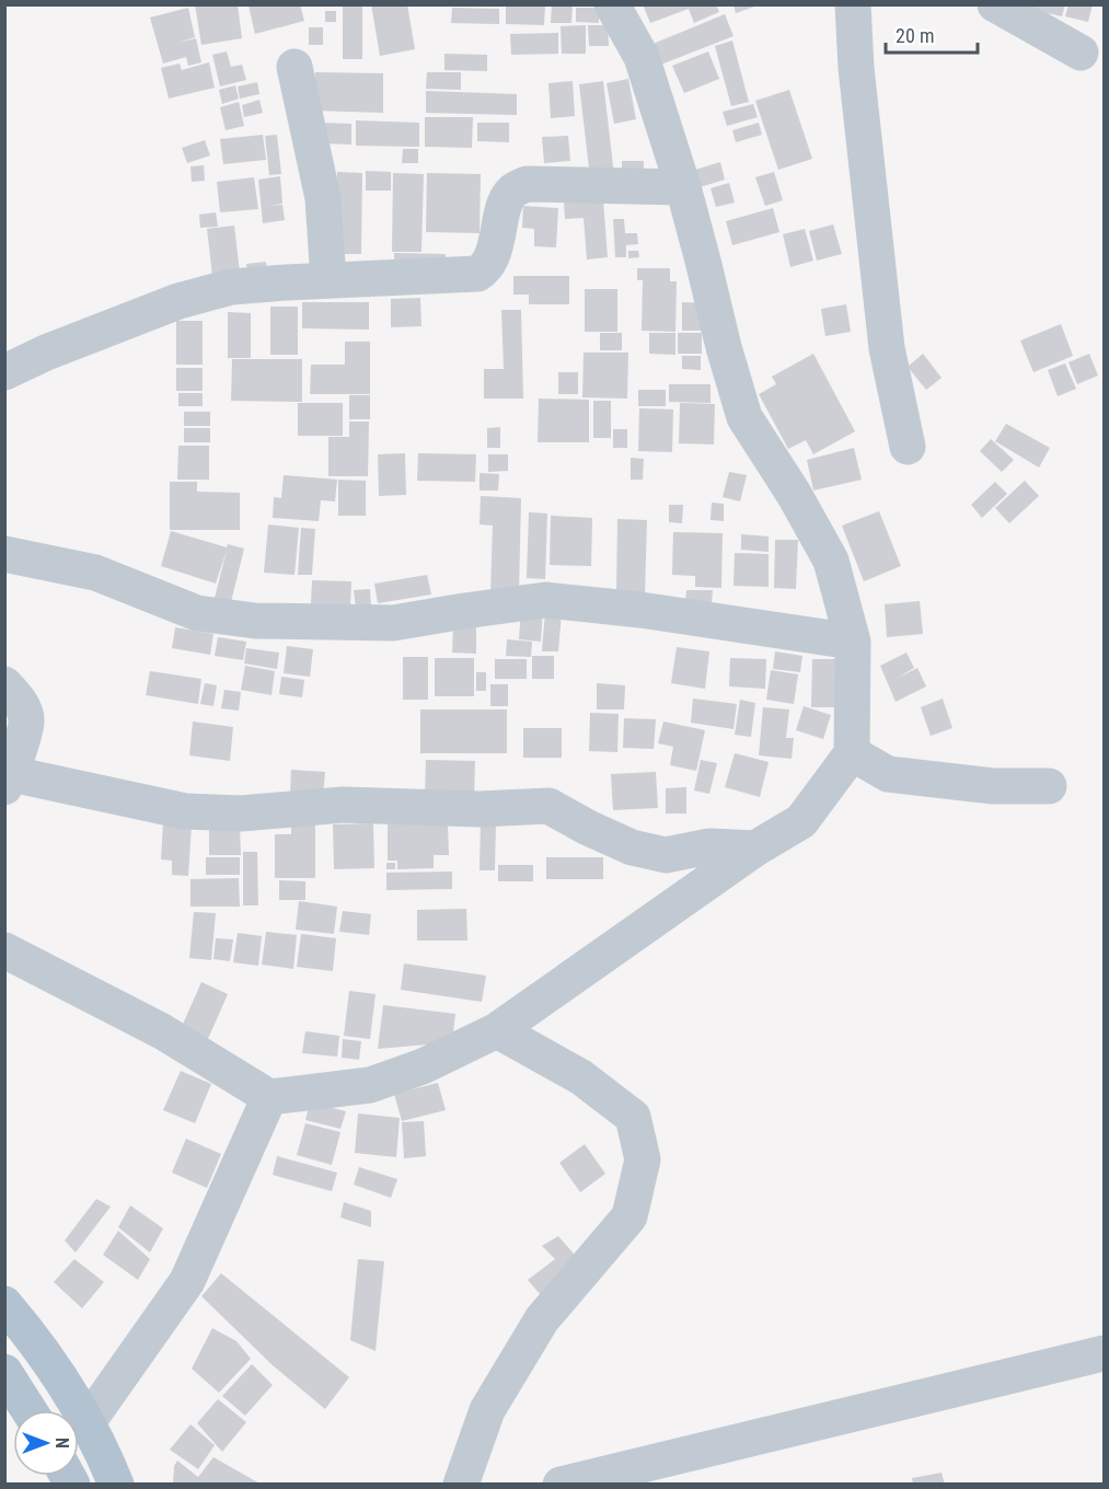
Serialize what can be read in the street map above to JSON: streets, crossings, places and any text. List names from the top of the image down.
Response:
{
  "scale_bar": "20 m",
  "north": "right"
}
